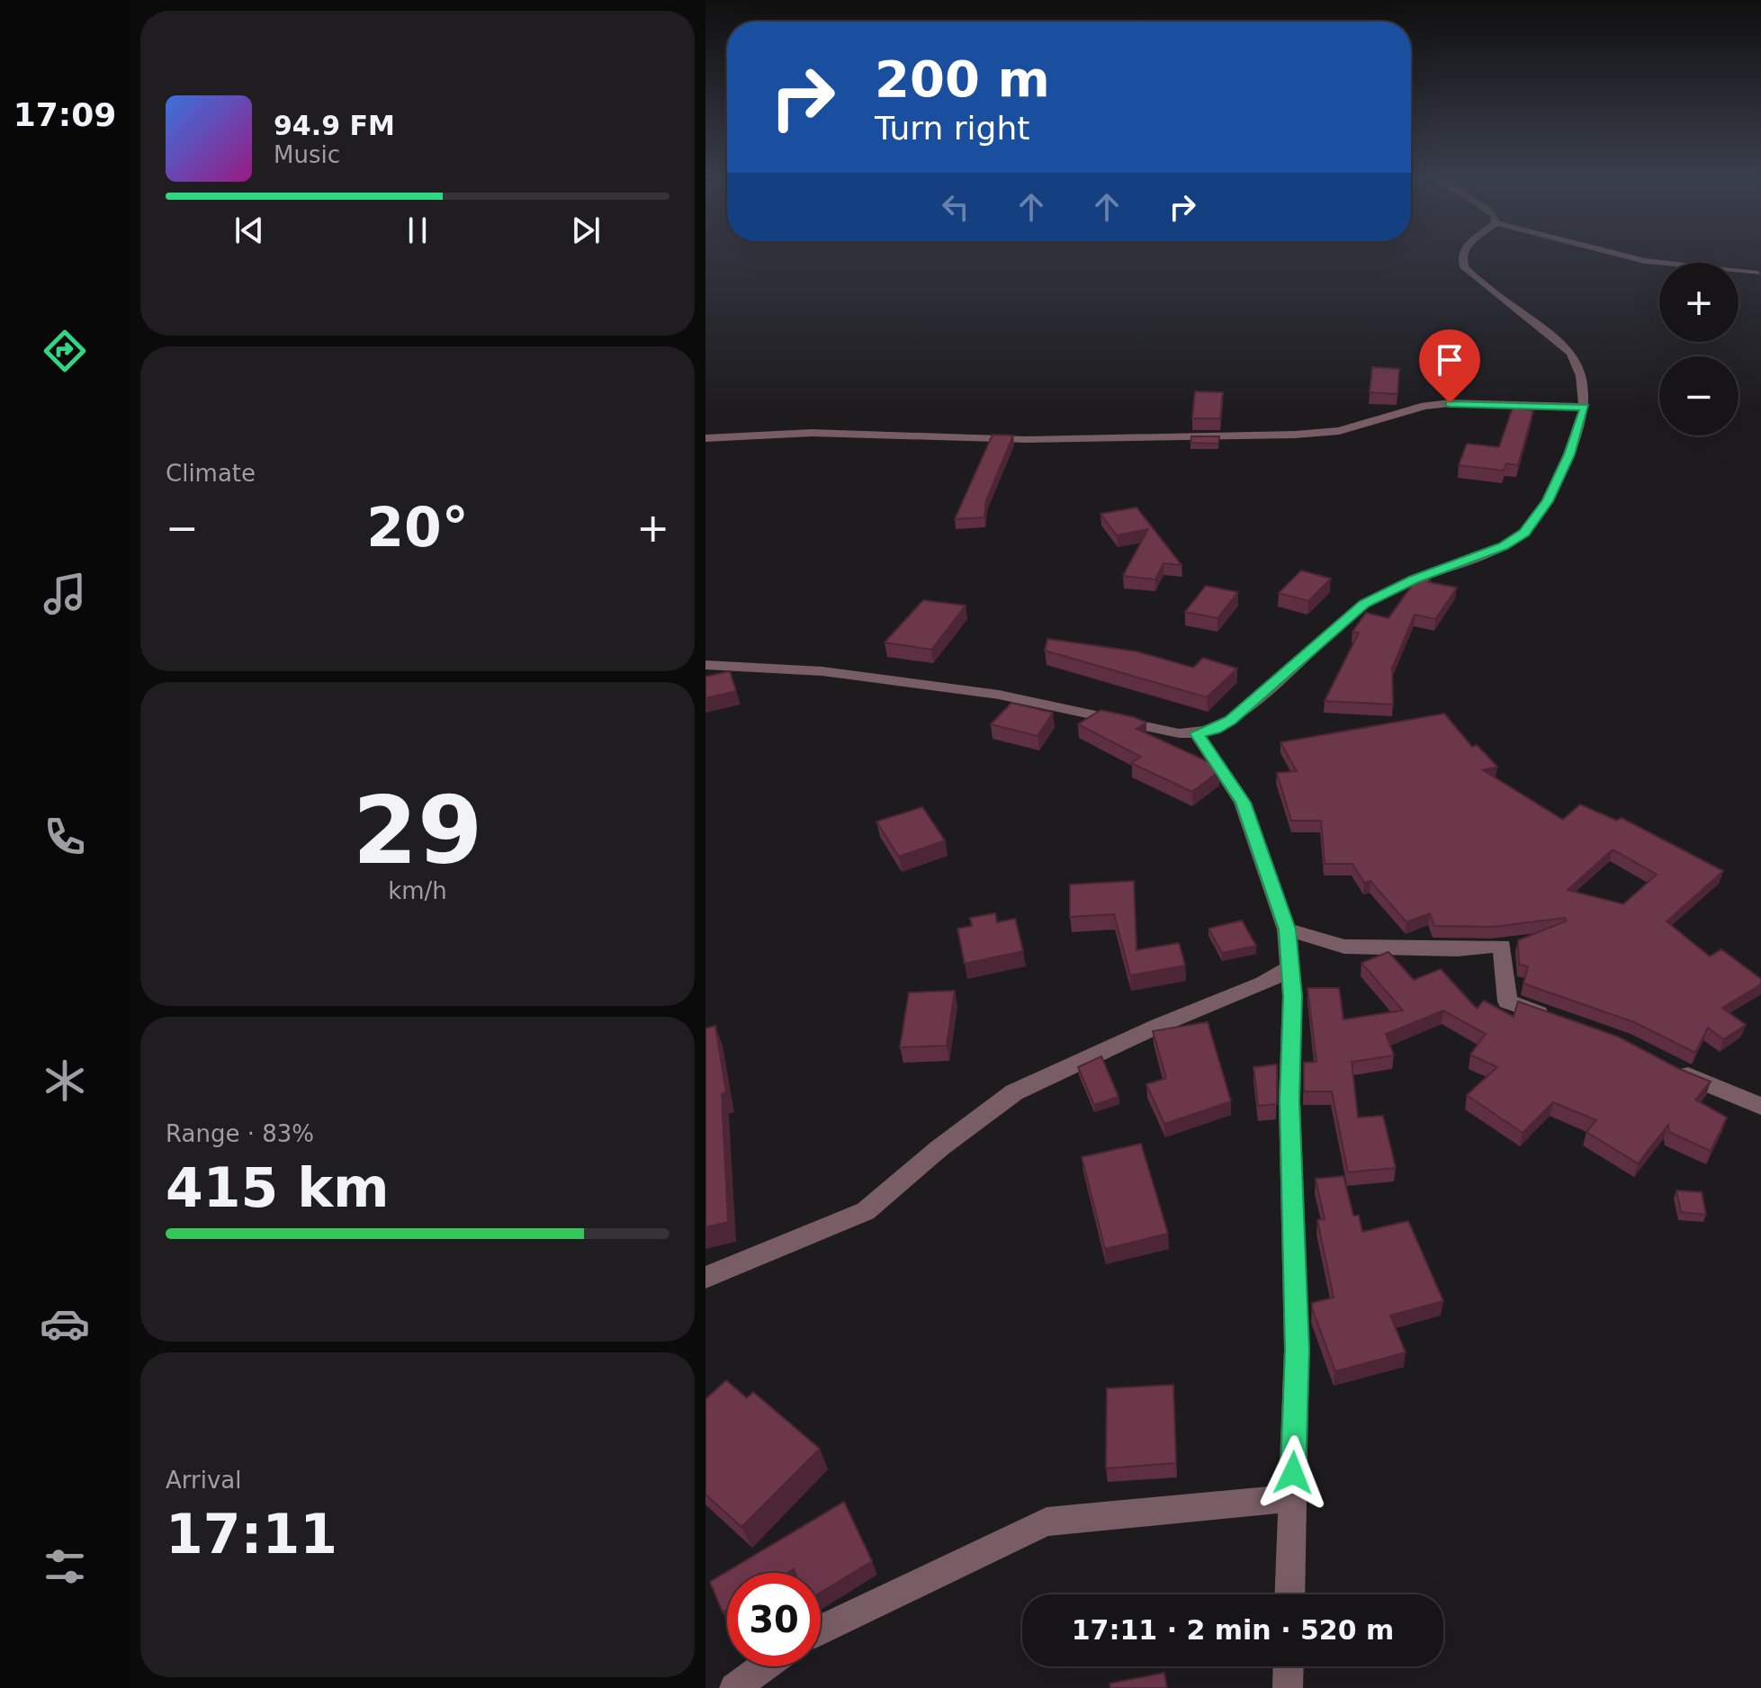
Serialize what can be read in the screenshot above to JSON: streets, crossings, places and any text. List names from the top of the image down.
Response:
{
  "page": {
    "tabs": "17:09",
    "turn": ["200 m", "Turn right"],
    "song": ["94.9 FM", "Music"],
    "map_buttons": ["+", "−"],
    "tile": [
      "Climate",
      ["29", "km/h"],
      ["Range · 83%", "415 km"],
      ["Arrival", "17:11"]
    ],
    "heat": ["−", "20°", "+"],
    "limit": "30",
    "trip": "17:11 · 2 min · 520 m"
  }
}
